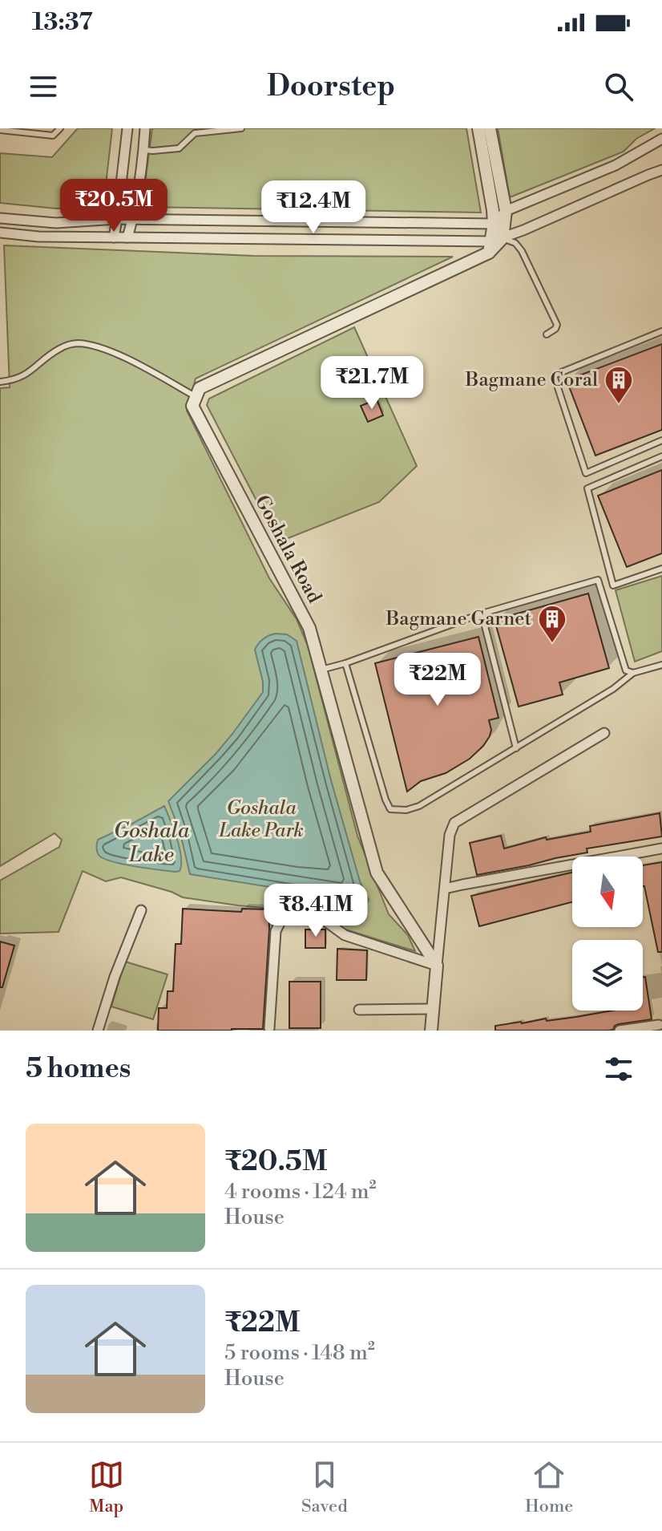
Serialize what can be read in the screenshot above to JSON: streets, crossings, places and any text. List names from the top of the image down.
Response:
{
  "streets": {
    "street": ["Goshala Road"]
  },
  "water": ["Goshala Lake"],
  "parks": ["Goshala Lake Park"],
  "places": {
    "building": ["Bagmane Coral", "Bagmane Garnet"]
  },
  "north": "bottom",
  "page": {
    "status": "13:37",
    "header": "Doorstep",
    "price": [
      "₹20.5M",
      "₹12.4M",
      "₹21.7M",
      "₹22M",
      "₹8.41M"
    ],
    "heading": "5 homes",
    "list": [
      {
        "name": "₹20.5M",
        "note": "4 rooms · 124 m² · House"
      },
      {
        "name": "₹22M",
        "note": "5 rooms · 148 m² · House"
      }
    ],
    "tabs": ["Map", "Saved", "Home"]
  }
}
